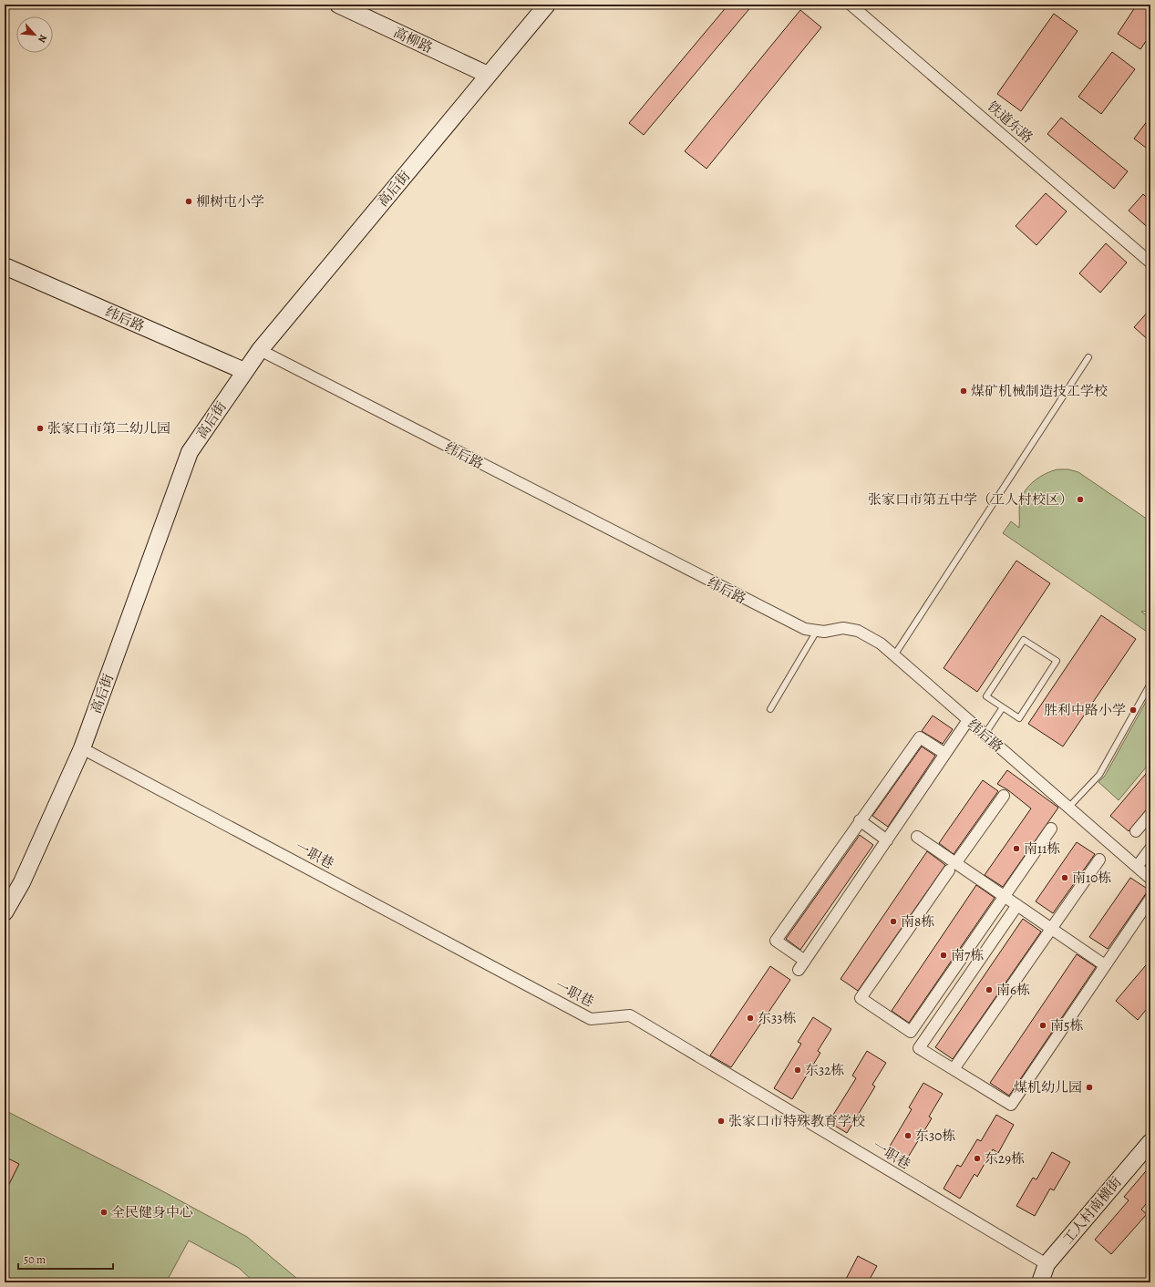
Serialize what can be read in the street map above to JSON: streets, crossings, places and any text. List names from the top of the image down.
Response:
{
  "streets": {
    "street": [
      "高柳路",
      "铁道东路",
      "高后街",
      "纬后路",
      "一职巷",
      "工人村南横街"
    ]
  },
  "crossings": [
    ["高柳路", "高后街"],
    ["高后街", "纬后路"],
    ["高后街", "一职巷"],
    ["一职巷", "工人村南横街"]
  ],
  "places": [
    "柳树屯小学",
    "煤矿机械制造技工学校",
    "张家口市第二幼儿园",
    "张家口市第五中学（工人村校区）",
    "胜利中路小学",
    "南11栋",
    "南10栋",
    "南8栋",
    "南7栋",
    "南6栋",
    "东33栋",
    "南5栋",
    "东32栋",
    "煤机幼儿园",
    "张家口市特殊教育学校",
    "东30栋",
    "东29栋",
    "全民健身中心"
  ],
  "scale_bar": "50 m",
  "north": "bottom right"
}
